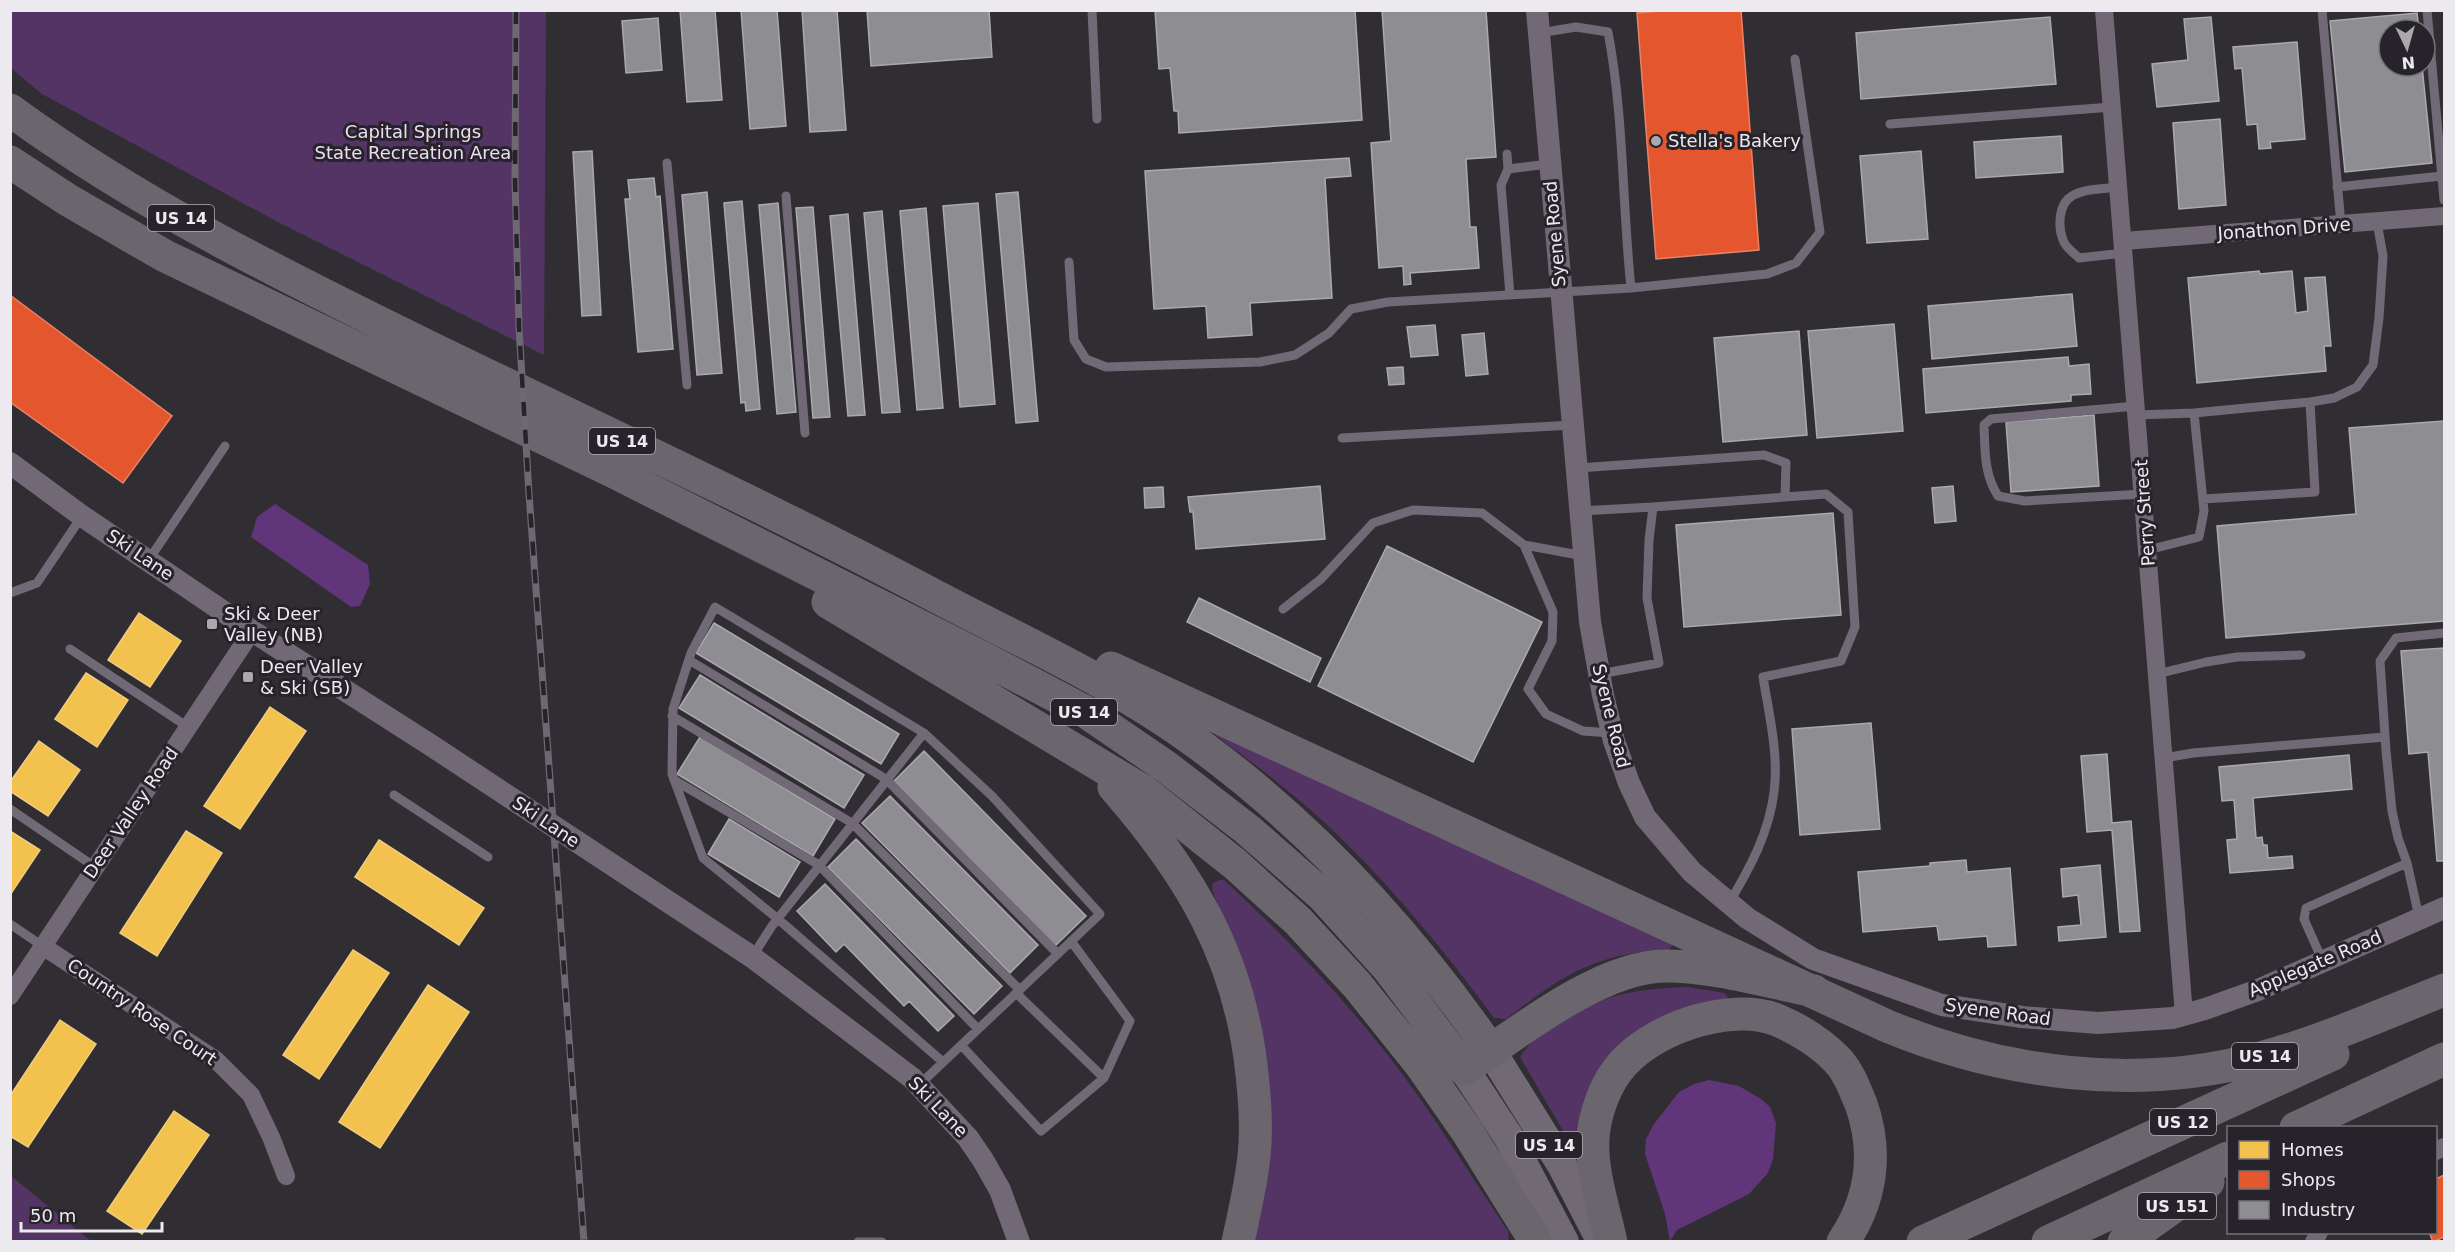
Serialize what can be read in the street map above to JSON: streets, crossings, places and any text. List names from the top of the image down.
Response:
{
  "streets": {
    "highway": ["US 14", "US 12", "US 151"],
    "street": [
      "Jonathon Drive",
      "Syene Road",
      "Perry Street",
      "Ski Lane",
      "Deer Valley Road",
      "Applegate Road",
      "Country Rose Court"
    ]
  },
  "crossings": [
    ["Jonathon Drive", "Perry Street"],
    ["Syene Road", "Perry Street"],
    ["Syene Road", "Applegate Road"],
    ["Perry Street", "Applegate Road"],
    ["Ski Lane", "Deer Valley Road"],
    ["Deer Valley Road", "Country Rose Court"]
  ],
  "parks": ["Capital Springs State Recreation Area"],
  "places": {
    "other": ["Stella's Bakery"],
    "transit": ["Ski & Deer Valley (NB)", "Deer Valley & Ski (SB)"]
  },
  "legend": ["Homes", "Shops", "Industry"],
  "scale_bar": "50 m",
  "north": "bottom"
}
